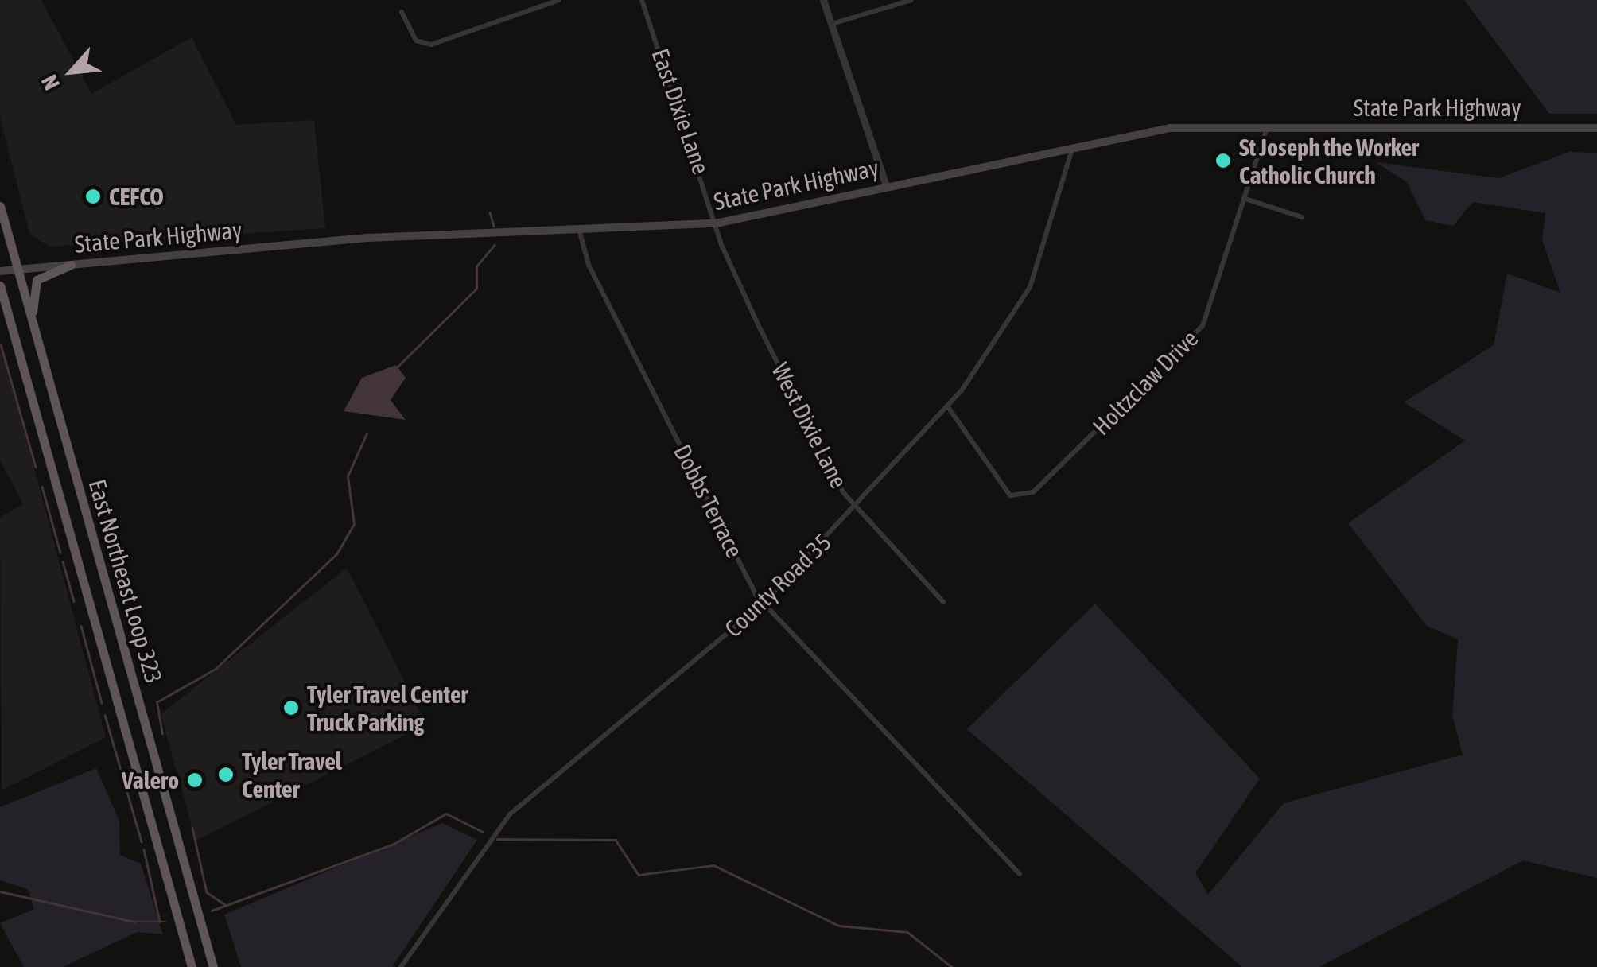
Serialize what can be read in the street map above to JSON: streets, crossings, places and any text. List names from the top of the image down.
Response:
{
  "streets": {
    "highway": ["East Northeast Loop 323"],
    "main road": ["State Park Highway"],
    "street": [
      "East Dixie Lane",
      "Holtzclaw Drive",
      "West Dixie Lane",
      "Dobbs Terrace",
      "County Road 35"
    ]
  },
  "crossings": [
    ["State Park Highway", "East Dixie Lane"],
    ["State Park Highway", "Holtzclaw Drive"],
    ["State Park Highway", "West Dixie Lane"],
    ["State Park Highway", "Dobbs Terrace"],
    ["State Park Highway", "East Northeast Loop 323"],
    ["State Park Highway", "County Road 35"],
    ["East Dixie Lane", "West Dixie Lane"],
    ["Holtzclaw Drive", "County Road 35"],
    ["West Dixie Lane", "County Road 35"],
    ["Dobbs Terrace", "County Road 35"]
  ],
  "places": [
    "St Joseph the Worker Catholic Church",
    "CEFCO",
    "Tyler Travel Center Truck Parking",
    "Tyler Travel Center",
    "Valero"
  ],
  "north": "bottom left"
}
